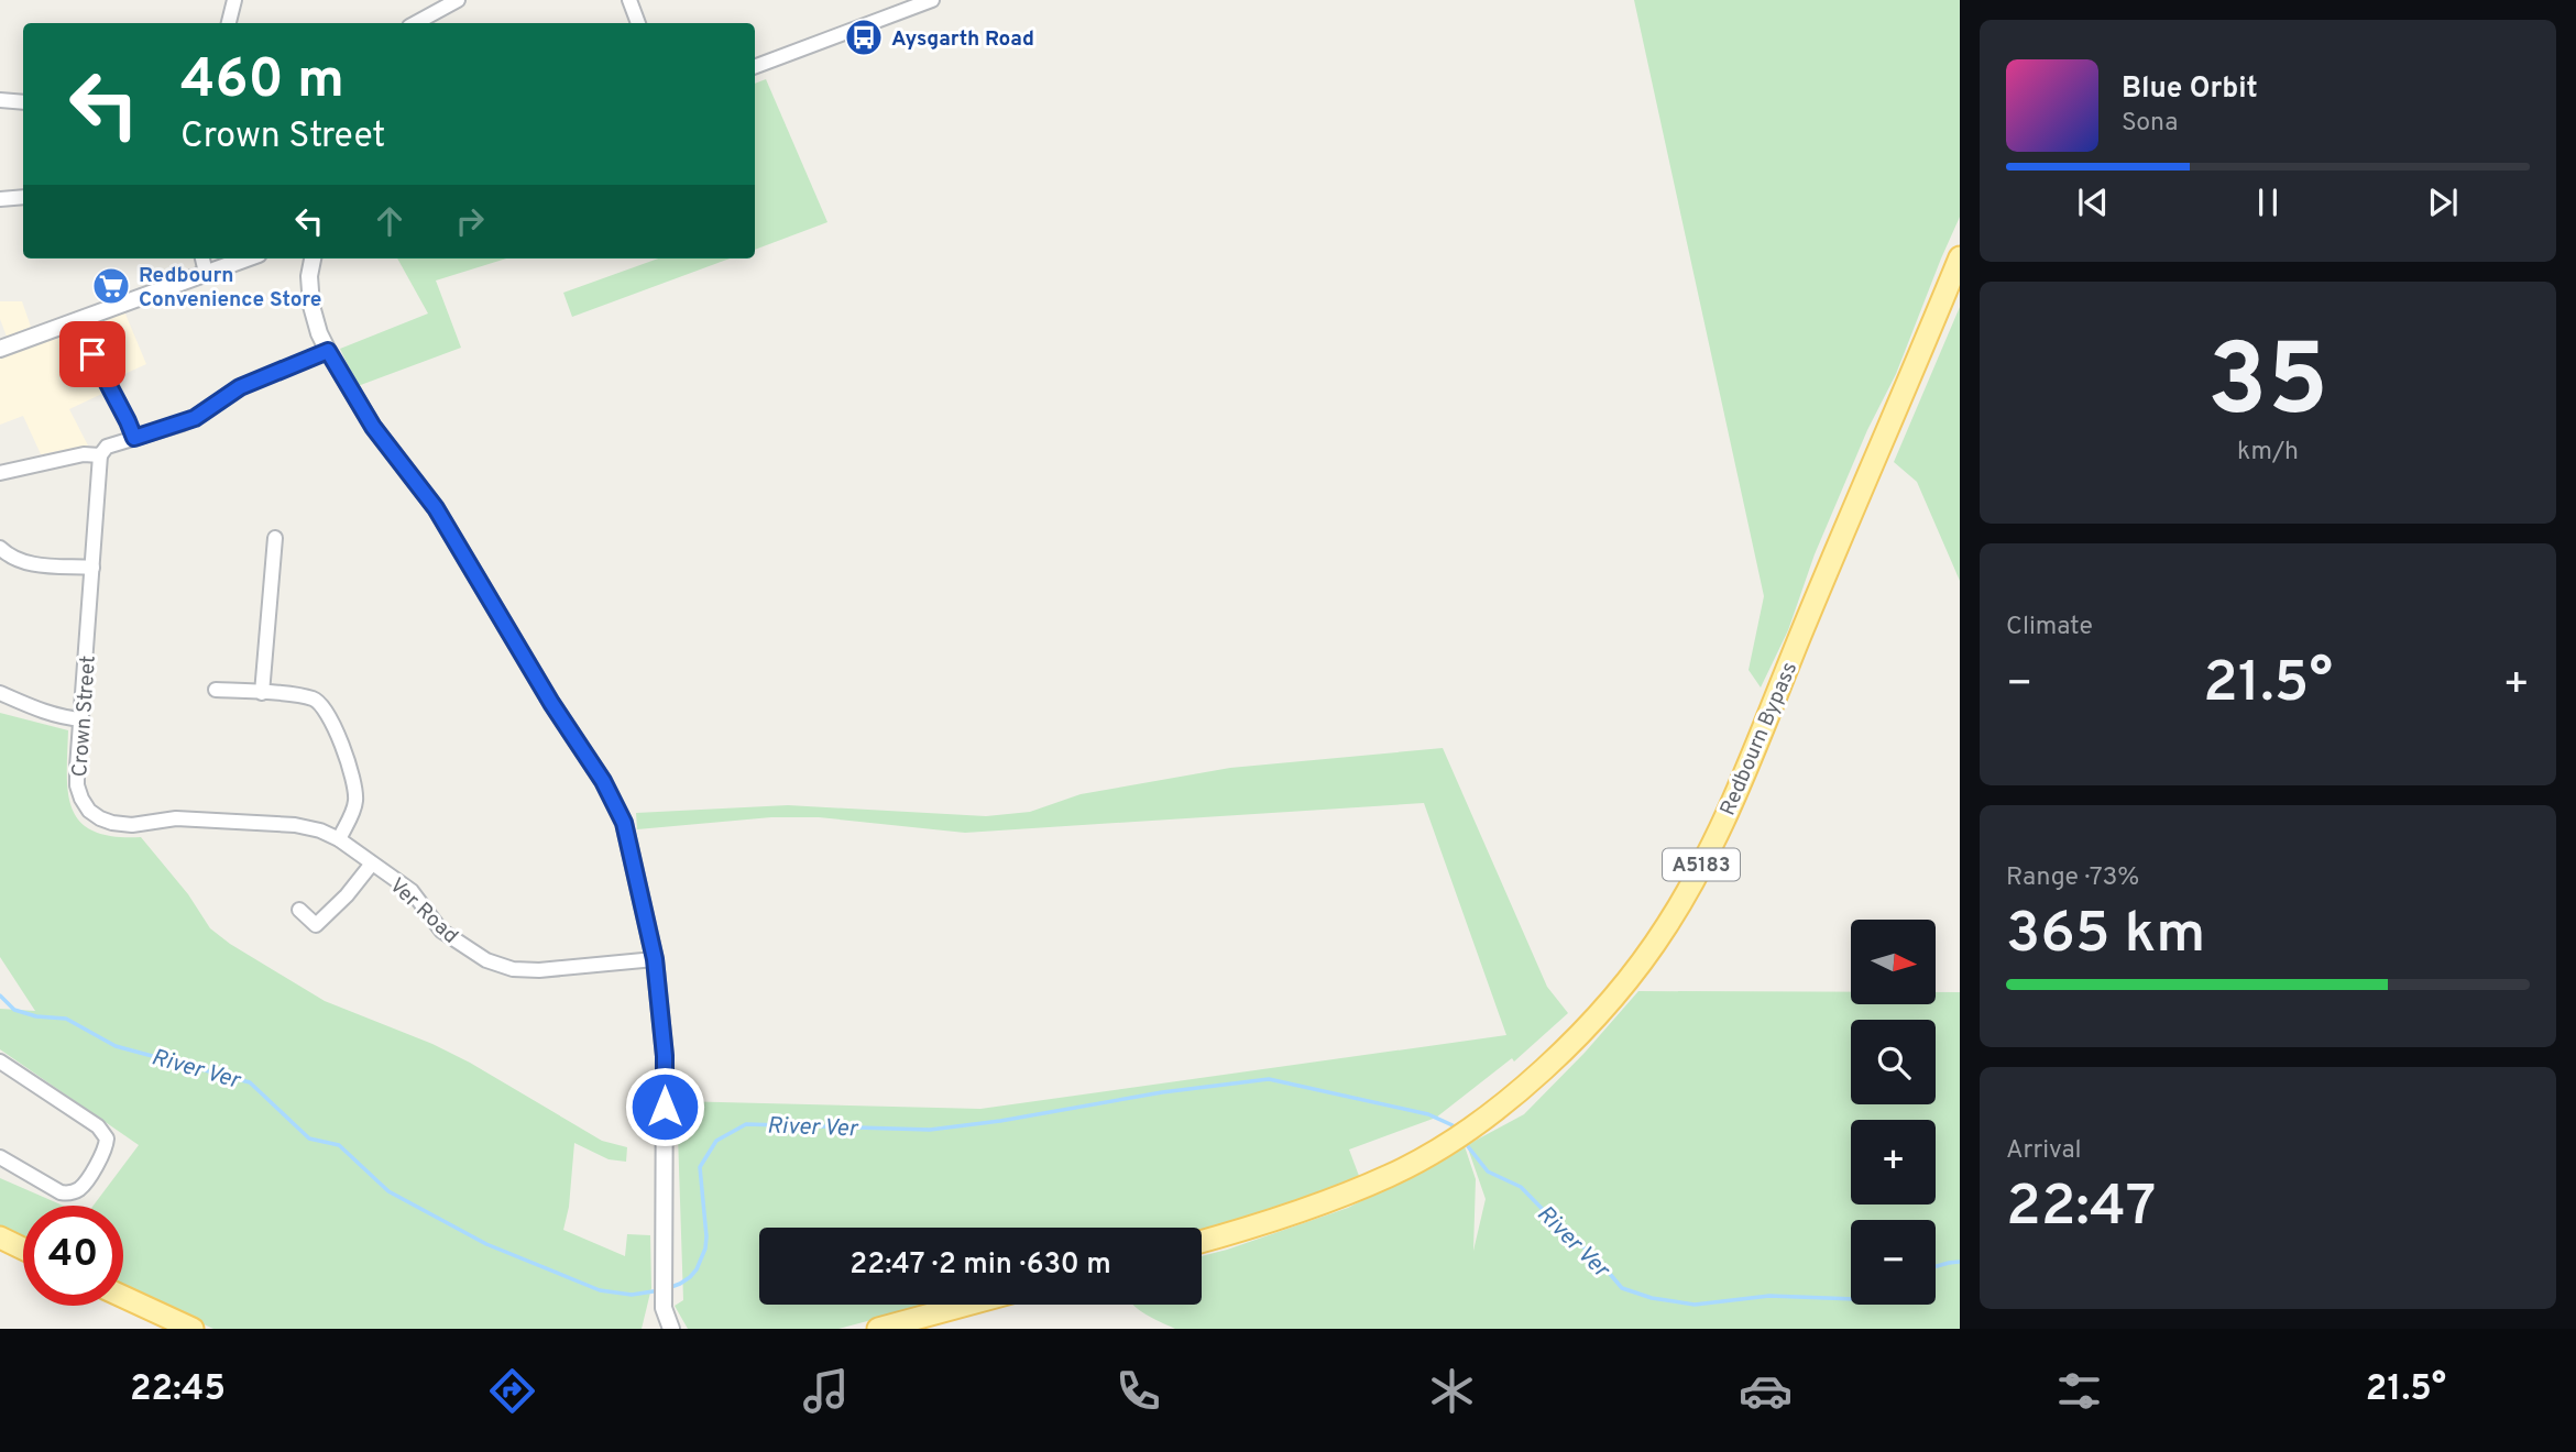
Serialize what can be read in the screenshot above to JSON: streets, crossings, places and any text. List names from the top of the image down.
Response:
{
  "streets": {
    "main road": ["Redbourn Bypass", "A5183"],
    "street": ["Crown Street", "Ver Road"]
  },
  "crossings": [
    ["Crown Street", "Ver Road"]
  ],
  "water": ["River Ver"],
  "places": {
    "bus stop": ["Aysgarth Road"],
    "supermarket": ["Redbourn Convenience Store"]
  },
  "north": "right",
  "page": {
    "turn": ["460 m", "Crown Street"],
    "song": ["Blue Orbit", "Sona"],
    "tile": [
      ["35", "km/h"],
      "Climate",
      ["Range · 73%", "365 km"],
      ["Arrival", "22:47"]
    ],
    "heat": ["−", "21.5°", "+"],
    "map_buttons": ["+", "−"],
    "limit": "40",
    "trip": "22:47 · 2 min · 630 m",
    "tabs": ["22:45", "21.5°"]
  }
}
